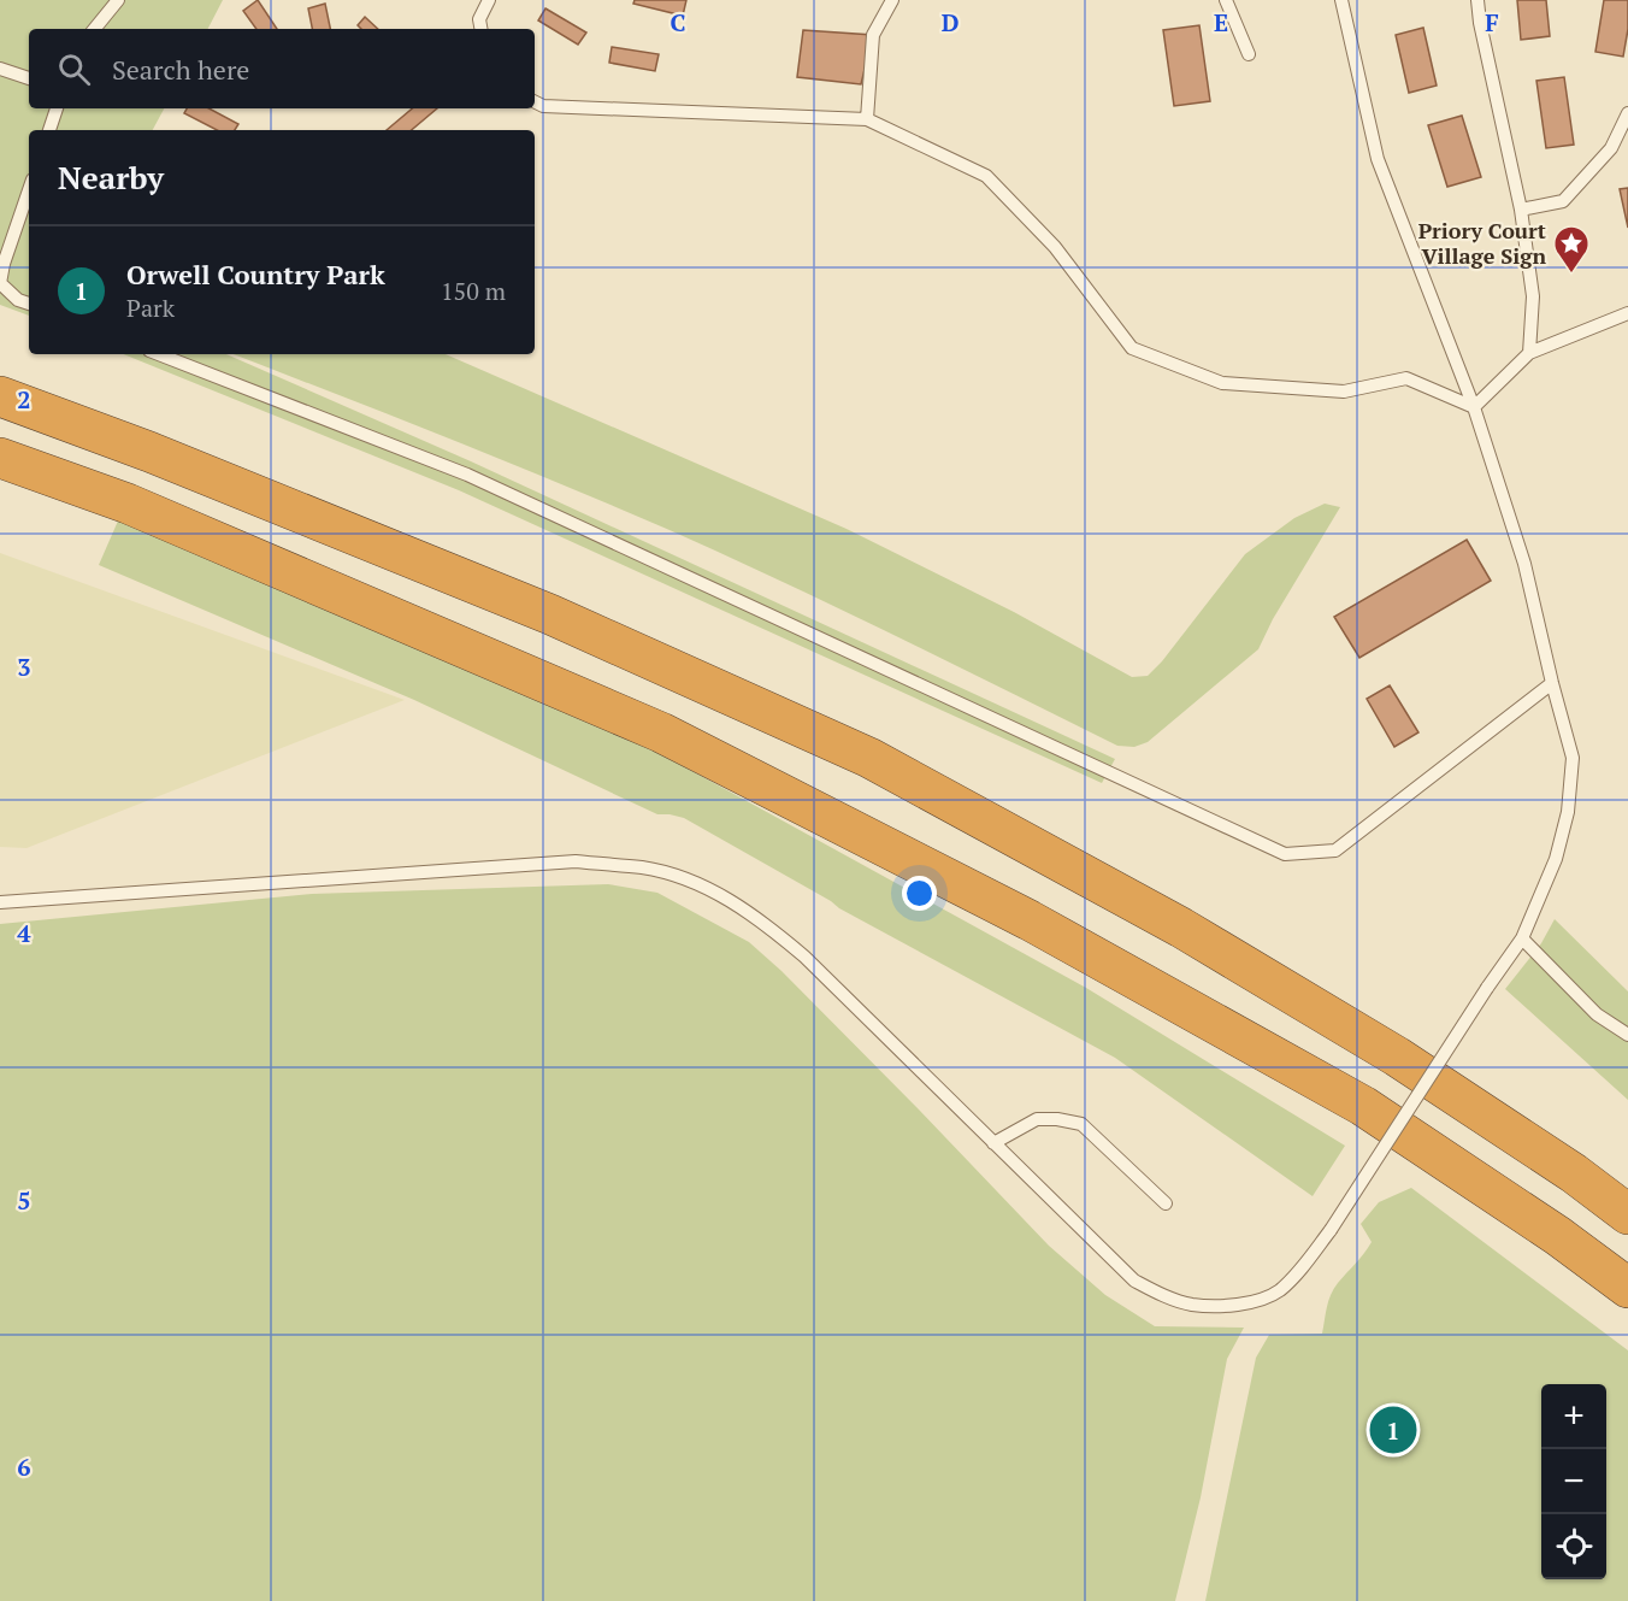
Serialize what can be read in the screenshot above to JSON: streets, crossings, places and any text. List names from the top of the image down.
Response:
{
  "places": {
    "place": ["Priory Court Village Sign"]
  },
  "page": {
    "search": "Search here",
    "heading": "Nearby",
    "list": [
      {
        "mark": "1",
        "name": "Orwell Country Park",
        "note": "Park",
        "value": "150 m"
      }
    ],
    "map_buttons": ["+", "−"],
    "pins": "1"
  },
  "grid": {
    "columns": [
      "C",
      "D",
      "E",
      "F"
    ],
    "rows": [
      "2",
      "3",
      "4",
      "5",
      "6"
    ]
  }
}
